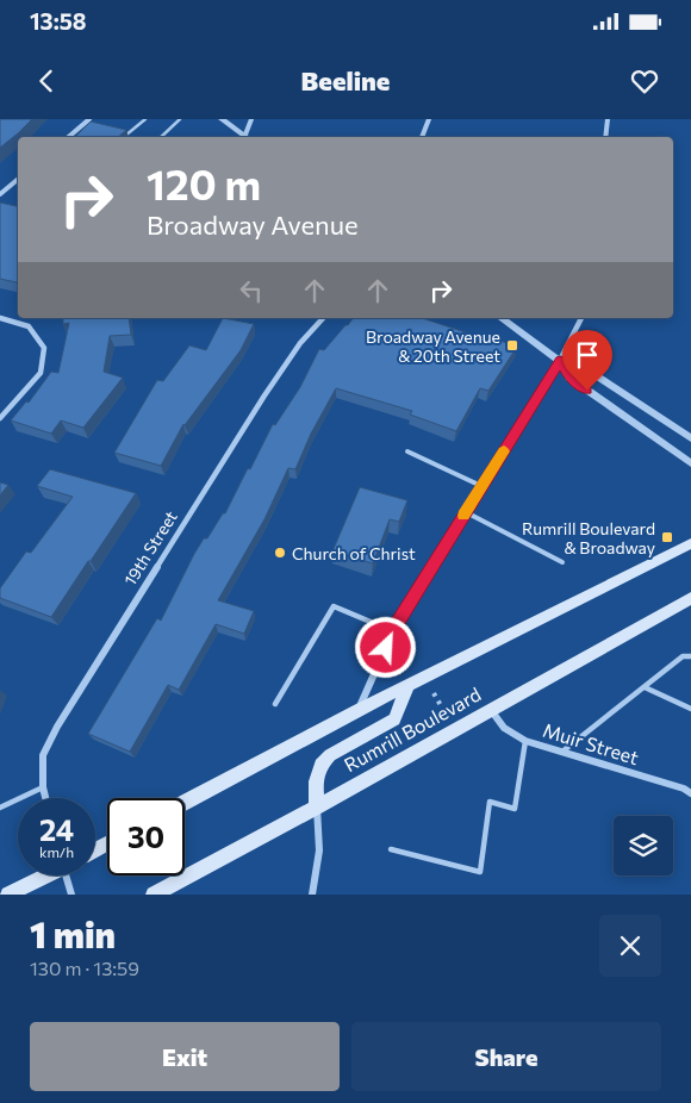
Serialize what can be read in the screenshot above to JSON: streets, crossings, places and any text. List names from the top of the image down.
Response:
{
  "streets": {
    "main road": ["Rumrill Boulevard"],
    "street": ["19th Street", "Muir Street"]
  },
  "crossings": [
    ["Rumrill Boulevard", "Muir Street"]
  ],
  "places": {
    "transit": ["Broadway Avenue & 20th Street", "Rumrill Boulevard & Broadway"],
    "other": ["Church of Christ"]
  },
  "page": {
    "status": "13:58",
    "header": "Beeline",
    "turn": ["120 m", "Broadway Avenue"],
    "speed": "24 km/h",
    "limit": "30",
    "heading": ["1 min", "130 m · 13:59"],
    "buttons": ["Exit", "Share"]
  }
}
